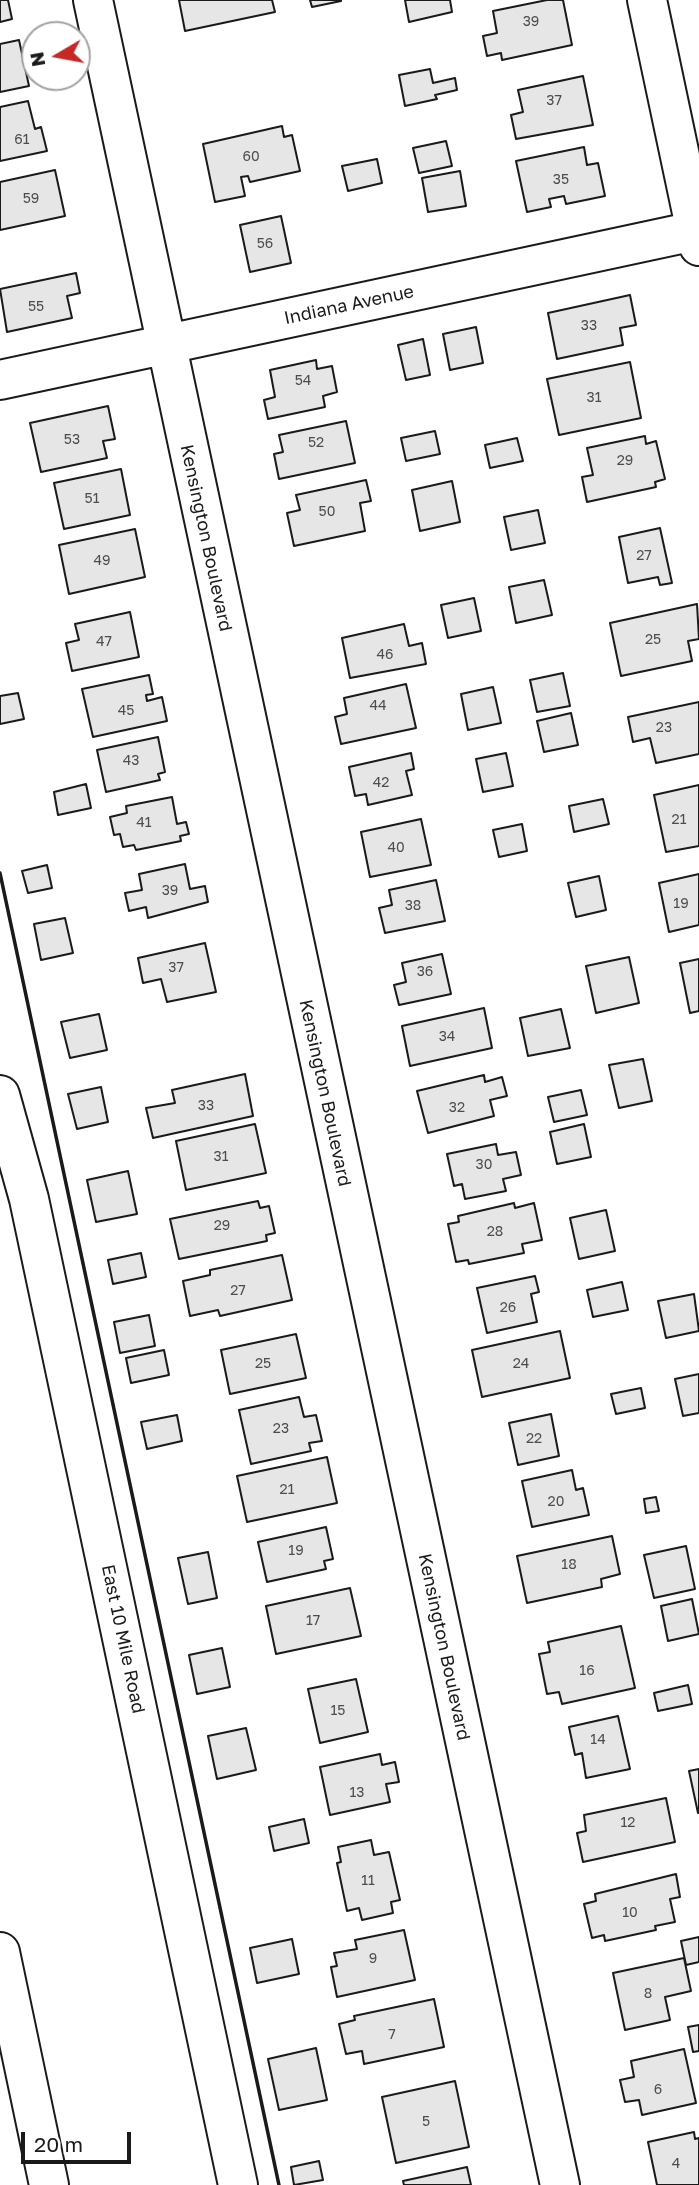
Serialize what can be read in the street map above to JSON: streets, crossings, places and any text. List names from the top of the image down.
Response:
{
  "streets": {
    "main road": ["Indiana Avenue", "Kensington Boulevard", "East 10 Mile Road"]
  },
  "crossings": [
    ["Indiana Avenue", "Kensington Boulevard"]
  ],
  "house_numbers": [
    "39",
    "37",
    "61",
    "60",
    "35",
    "59",
    "56",
    "55",
    "33",
    "54",
    "31",
    "53",
    "52",
    "29",
    "51",
    "50",
    "27",
    "49",
    "25",
    "47",
    "46",
    "44",
    "45",
    "23",
    "43",
    "42",
    "21",
    "41",
    "40",
    "39",
    "19",
    "38",
    "37",
    "36",
    "34",
    "33",
    "32",
    "31",
    "30",
    "29",
    "28",
    "27",
    "26",
    "25",
    "24",
    "23",
    "22",
    "21",
    "20",
    "19",
    "18",
    "17",
    "16",
    "15",
    "14",
    "13",
    "12",
    "11",
    "10",
    "9",
    "8",
    "7",
    "6",
    "5",
    "4"
  ],
  "scale_bar": "20 m",
  "north": "left"
}
